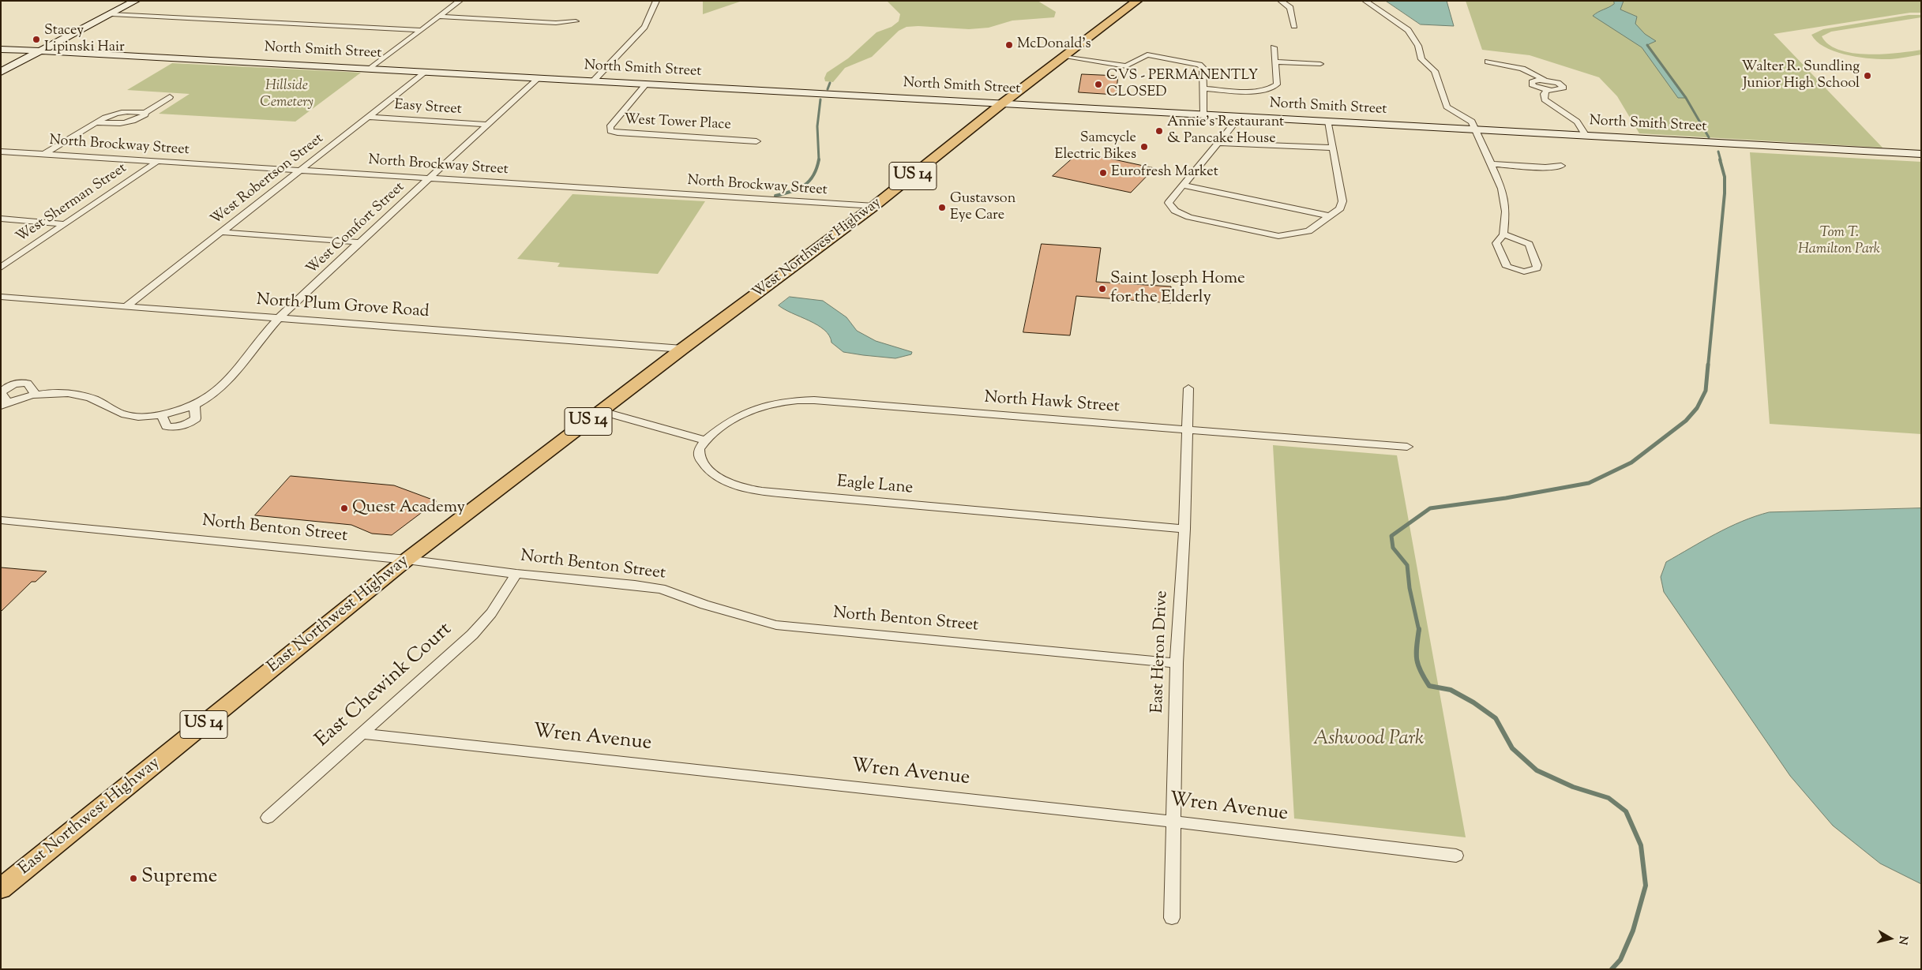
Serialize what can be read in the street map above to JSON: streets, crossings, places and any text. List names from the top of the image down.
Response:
{
  "streets": {
    "main road": ["US 14", "West Northwest Highway", "East Northwest Highway"],
    "street": [
      "North Smith Street",
      "Easy Street",
      "West Tower Place",
      "North Brockway Street",
      "West Robertson Street",
      "West Sherman Street",
      "West Comfort Street",
      "North Plum Grove Road",
      "North Hawk Street",
      "Eagle Lane",
      "North Benton Street",
      "East Heron Drive",
      "East Chewink Court",
      "Wren Avenue"
    ]
  },
  "crossings": [
    ["North Smith Street", "West Tower Place"],
    ["North Smith Street", "West Robertson Street"],
    ["North Smith Street", "West Comfort Street"],
    ["North Smith Street", "West Northwest Highway"],
    ["Easy Street", "West Robertson Street"],
    ["Easy Street", "West Comfort Street"],
    ["North Brockway Street", "West Robertson Street"],
    ["North Brockway Street", "West Sherman Street"],
    ["North Brockway Street", "West Comfort Street"],
    ["North Brockway Street", "West Northwest Highway"],
    ["West Robertson Street", "North Plum Grove Road"],
    ["West Comfort Street", "North Plum Grove Road"],
    ["West Northwest Highway", "North Plum Grove Road"],
    ["West Northwest Highway", "East Northwest Highway"],
    ["North Plum Grove Road", "East Northwest Highway"],
    ["North Hawk Street", "Eagle Lane"],
    ["North Hawk Street", "East Heron Drive"],
    ["Eagle Lane", "East Heron Drive"],
    ["North Benton Street", "East Northwest Highway"],
    ["North Benton Street", "East Heron Drive"],
    ["North Benton Street", "East Chewink Court"],
    ["East Heron Drive", "Wren Avenue"],
    ["East Chewink Court", "Wren Avenue"]
  ],
  "parks": ["Hillside Cemetery", "Tom T. Hamilton Park", "Ashwood Park"],
  "places": [
    "Stacey Lipinski Hair",
    "McDonald's",
    "Walter R. Sundling Junior High School",
    "CVS - PERMANENTLY CLOSED",
    "Annie's Restaurant & Pancake House",
    "Samcycle Electric Bikes",
    "Eurofresh Market",
    "Gustavson Eye Care",
    "Saint Joseph Home for the Elderly",
    "Quest Academy",
    "Supreme"
  ],
  "north": "right"
}
